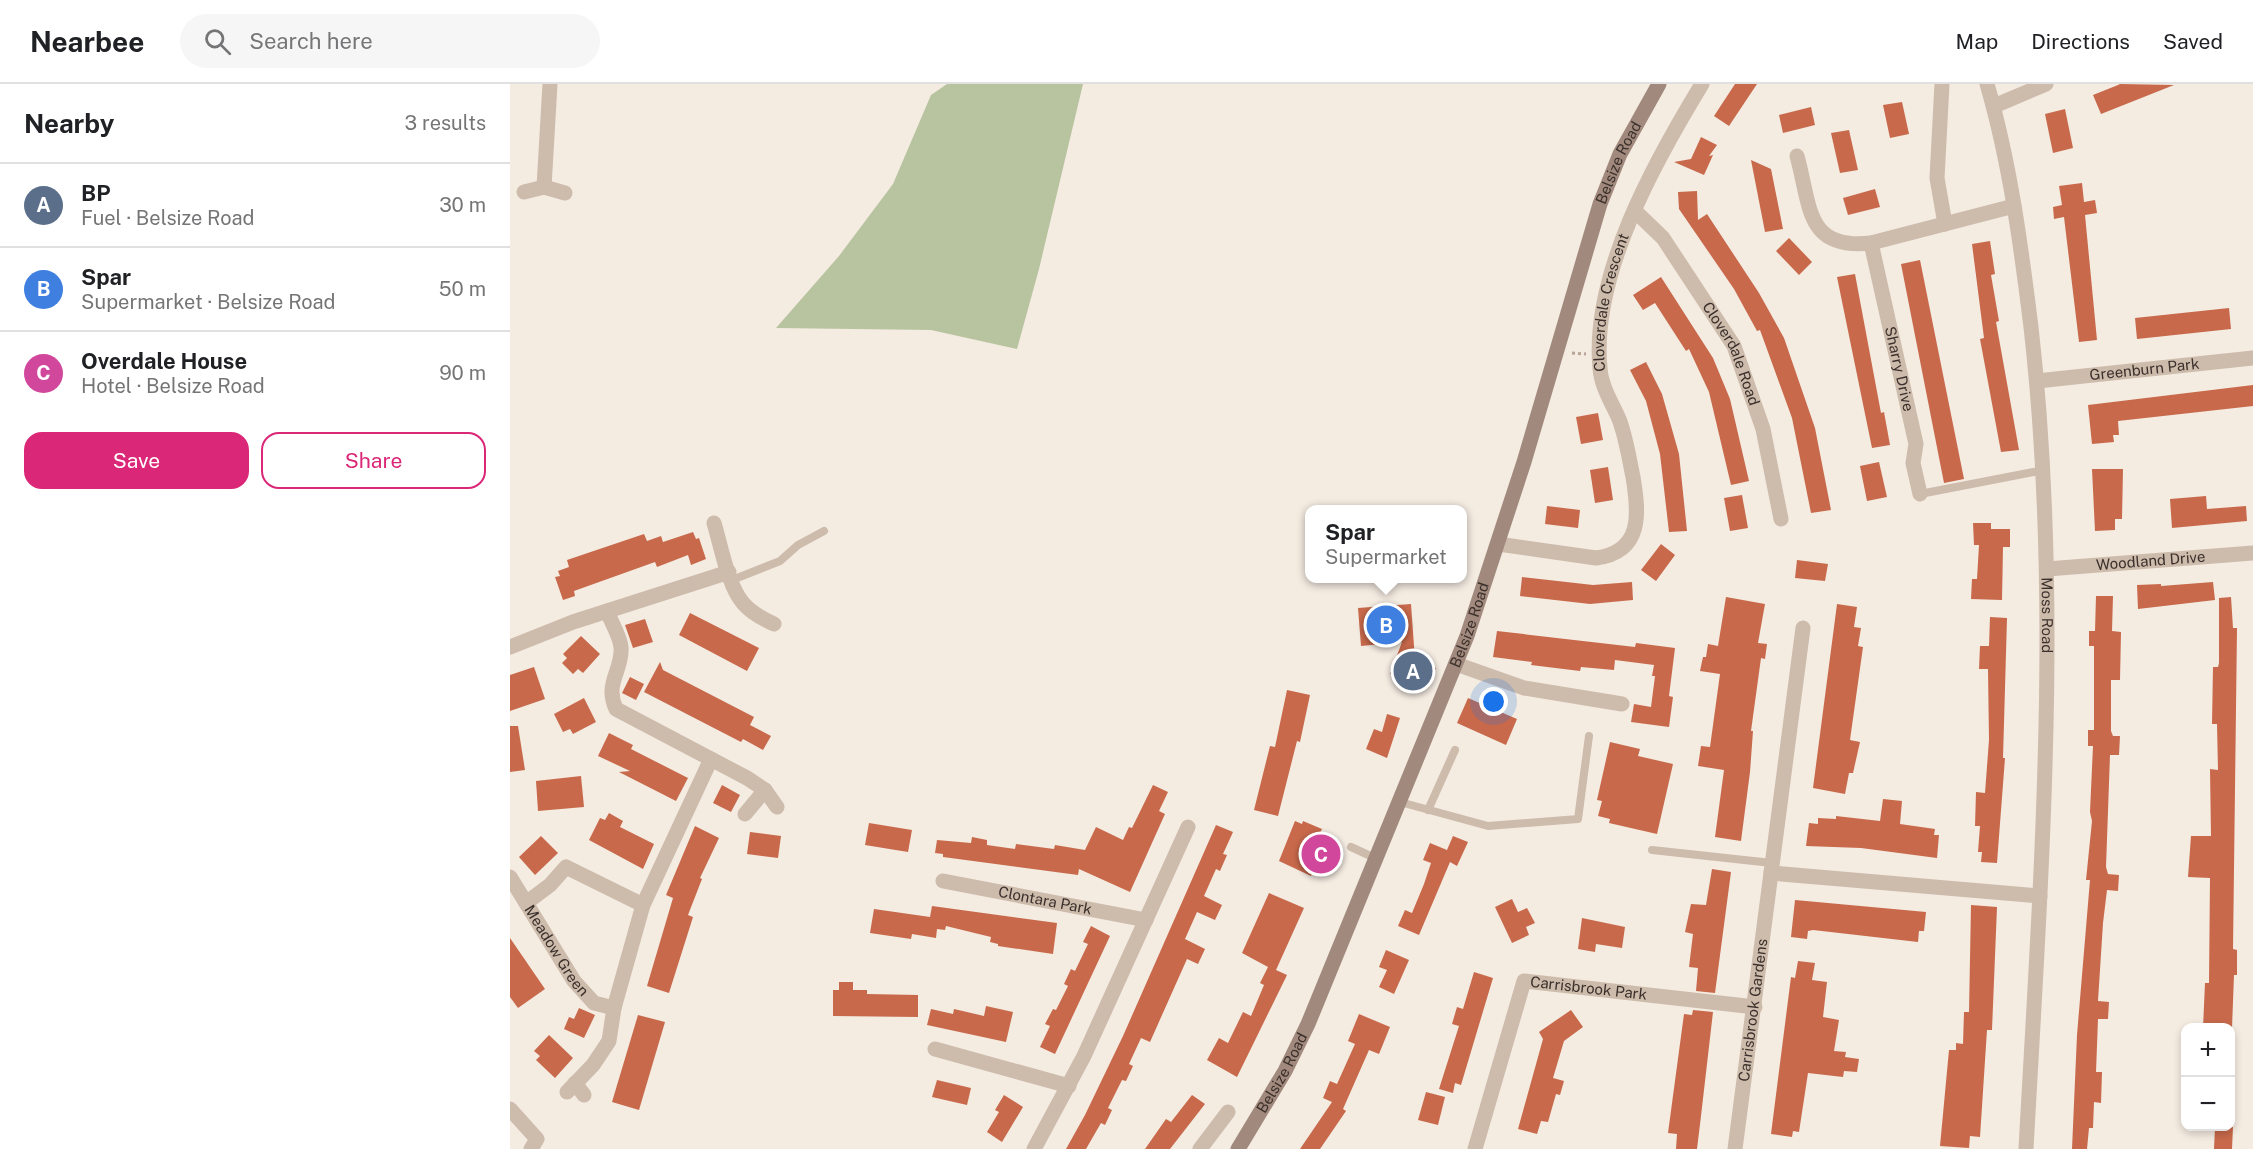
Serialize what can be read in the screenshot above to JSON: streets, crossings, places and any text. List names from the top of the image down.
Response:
{
  "streets": {
    "street": [
      "Belsize Road",
      "Cloverdale Crescent",
      "Cloverdale Road",
      "Sharry Drive",
      "Greenburn Park",
      "Woodland Drive",
      "Moss Road",
      "Clontara Park",
      "Meadow Green",
      "Carrisbrook Park",
      "Carrisbrook Gardens"
    ]
  },
  "crossings": [
    ["Belsize Road", "Cloverdale Crescent"],
    ["Cloverdale Crescent", "Cloverdale Road"],
    ["Greenburn Park", "Moss Road"],
    ["Woodland Drive", "Moss Road"],
    ["Carrisbrook Park", "Carrisbrook Gardens"]
  ],
  "page": {
    "header": "Nearbee",
    "search": "Search here",
    "nav": ["Map", "Directions", "Saved"],
    "heading": ["Nearby", "3 results"],
    "list": [
      {
        "mark": "A",
        "name": "BP",
        "note": "Fuel · Belsize Road",
        "value": "30 m"
      },
      {
        "mark": "B",
        "name": "Spar",
        "note": "Supermarket · Belsize Road",
        "value": "50 m"
      },
      {
        "mark": "C",
        "name": "Overdale House",
        "note": "Hotel · Belsize Road",
        "value": "90 m"
      }
    ],
    "buttons": ["Save", "Share"],
    "popup": ["Spar", "Supermarket"],
    "pins": ["B", "A", "C"],
    "map_buttons": ["+", "−"]
  }
}
